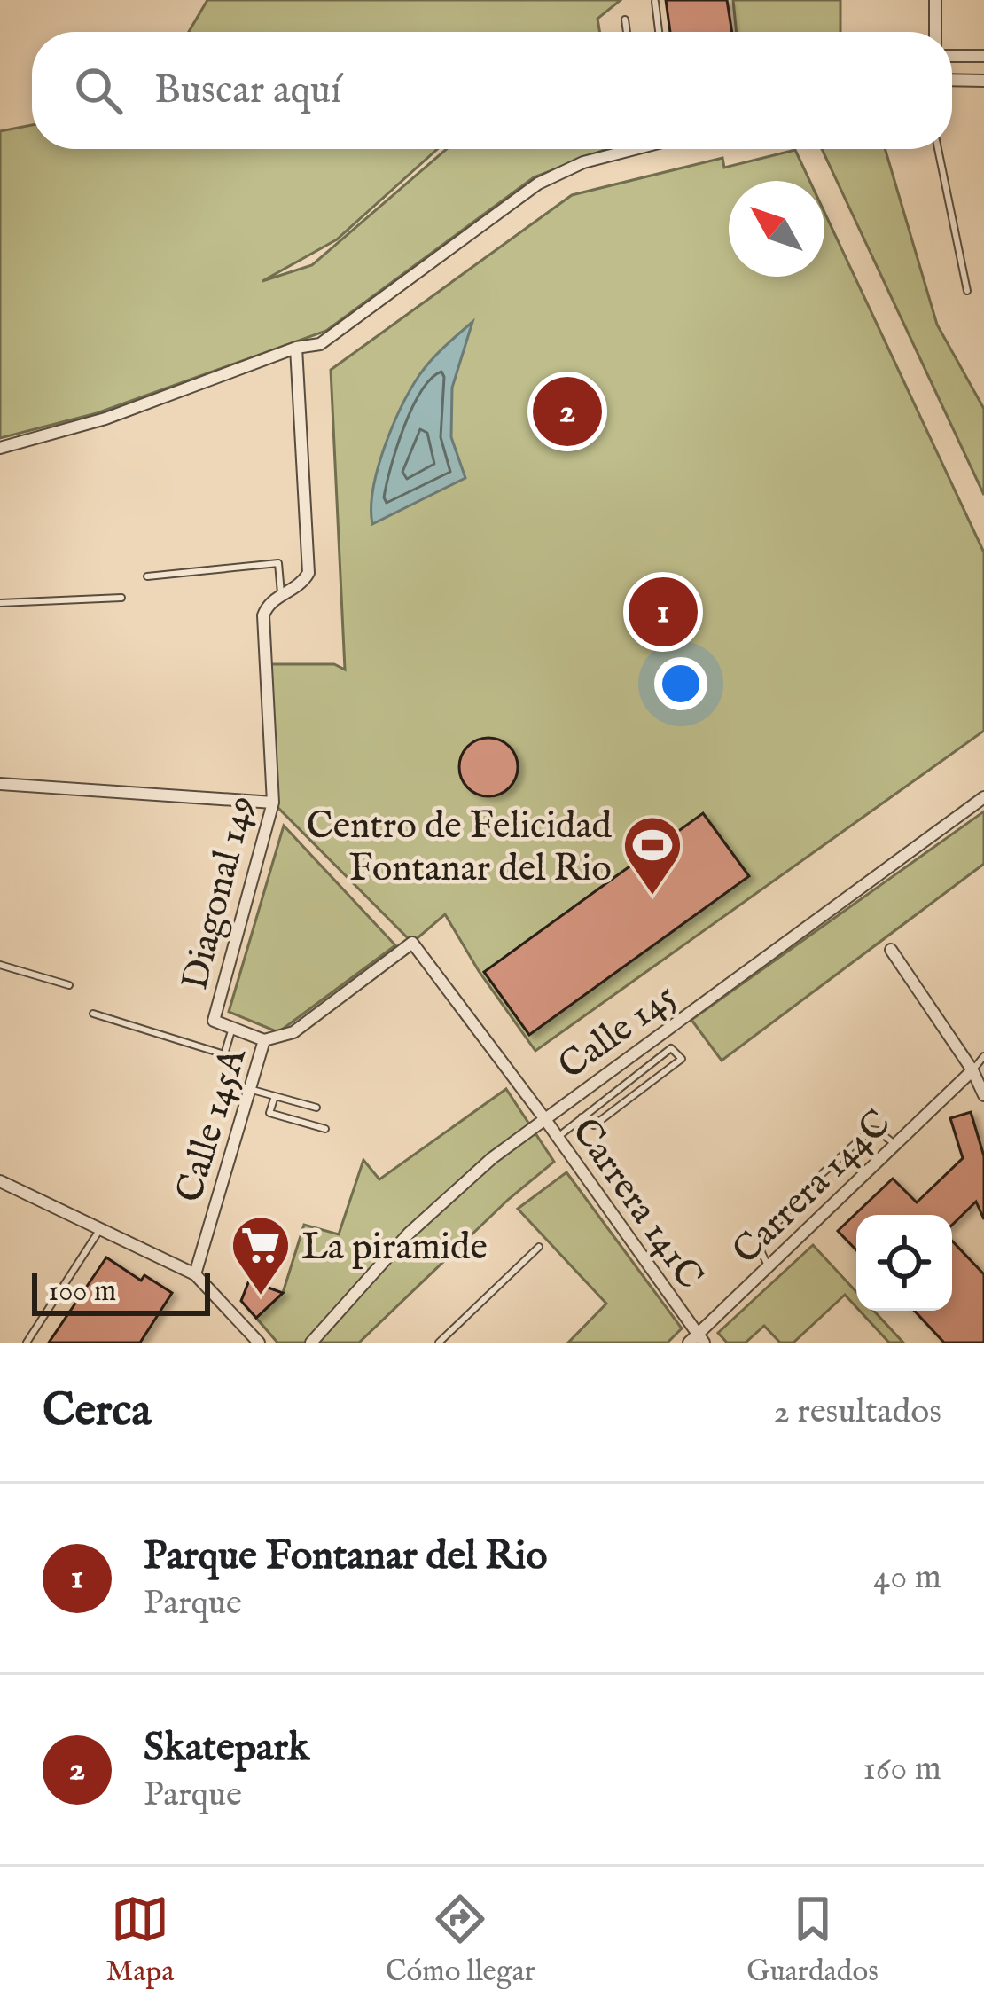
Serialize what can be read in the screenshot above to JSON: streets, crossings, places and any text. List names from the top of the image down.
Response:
{
  "streets": {
    "street": [
      "Diagonal 149",
      "Calle 145",
      "Calle 145A",
      "Carrera 144C",
      "Carrera 141C"
    ]
  },
  "crossings": [
    ["Calle 145", "Carrera 141C"],
    ["Calle 145A", "Carrera 141C"],
    ["Carrera 144C", "Carrera 141C"]
  ],
  "places": {
    "sports": ["Centro de Felicidad Fontanar del Rio"],
    "supermarket": ["La piramide"]
  },
  "scale_bar": "100 m",
  "north": "top left",
  "page": {
    "search": "Buscar aquí",
    "pins": ["2", "1"],
    "scale": "100 m",
    "heading": ["Cerca", "2 resultados"],
    "list": [
      {
        "mark": "1",
        "name": "Parque Fontanar del Rio",
        "note": "Parque",
        "value": "40 m"
      },
      {
        "mark": "2",
        "name": "Skatepark",
        "note": "Parque",
        "value": "160 m"
      }
    ],
    "nav": ["Mapa", "Cómo llegar", "Guardados"]
  }
}
